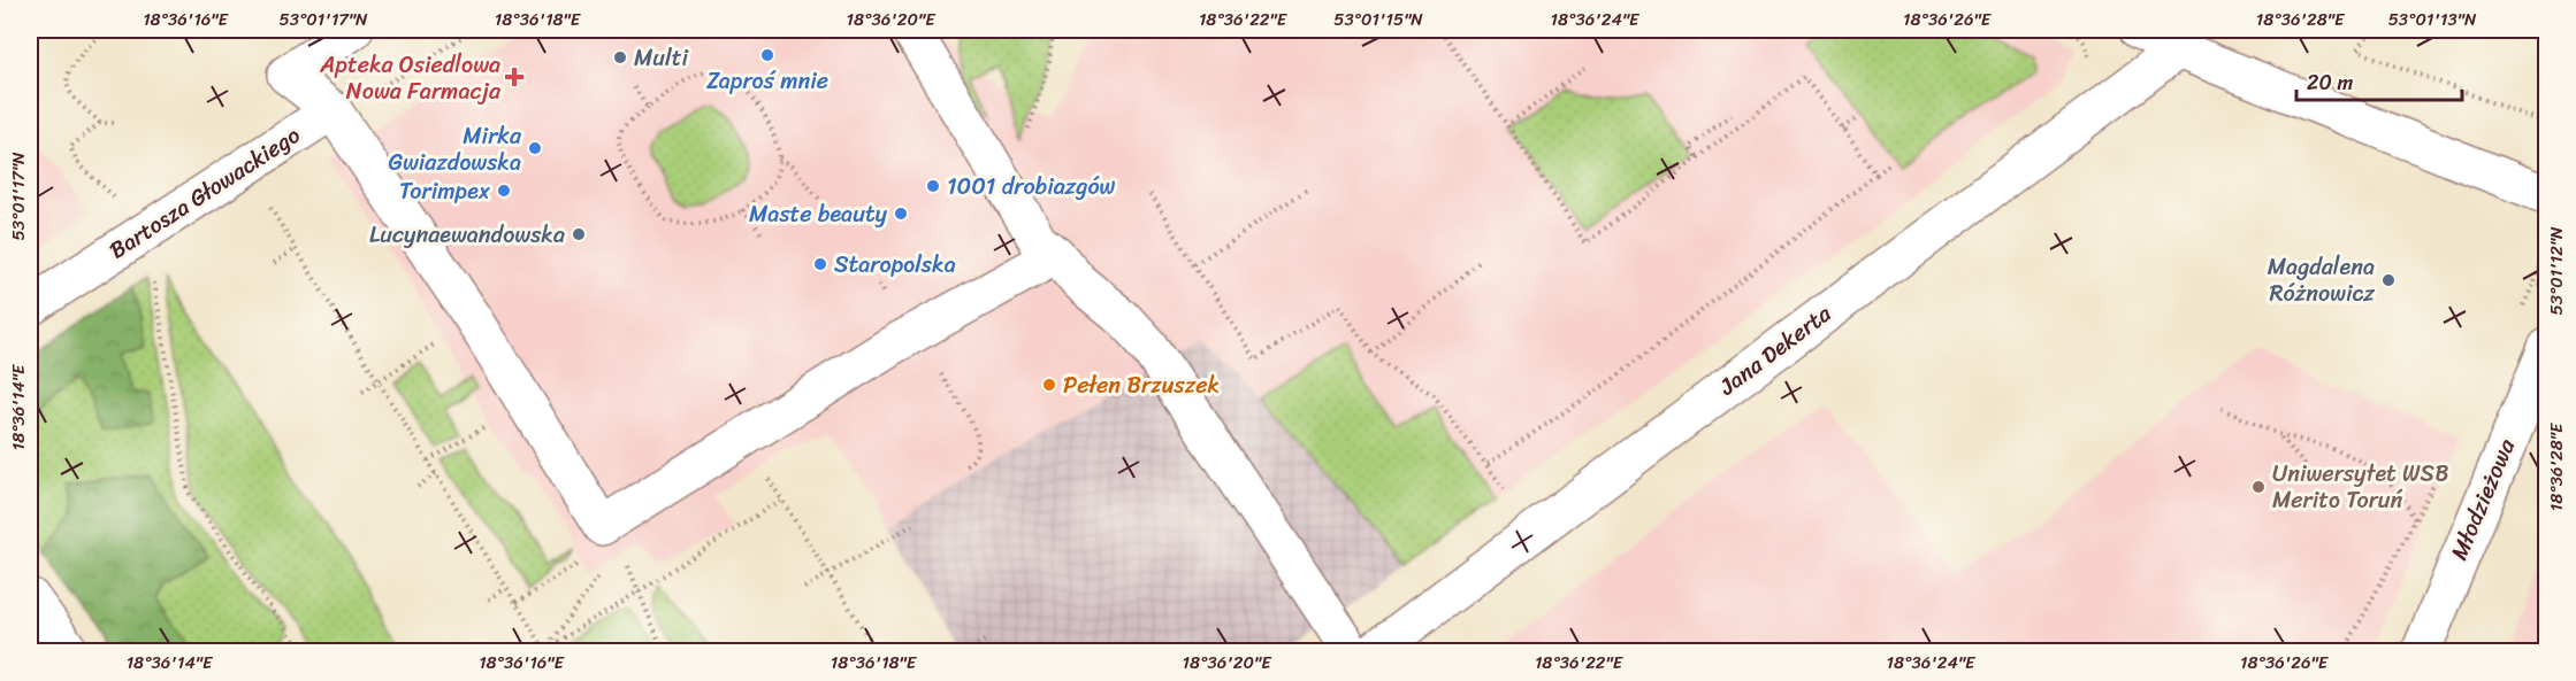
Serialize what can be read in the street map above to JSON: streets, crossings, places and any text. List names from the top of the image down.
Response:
{
  "streets": {
    "street": ["Bartosza Głowackiego", "Jana Dekerta", "Młodzieżowa"]
  },
  "places": {
    "other": [
      "Zaproś mnie",
      "Multi",
      "Mirka Gwiazdowska",
      "1001 drobiazgów",
      "Torimpex",
      "Maste beauty",
      "Lucynaewandowska",
      "Staropolska",
      "Magdalena Różnowicz",
      "Pełen Brzuszek",
      "Uniwersytet WSB Merito Toruń"
    ],
    "health": ["Apteka Osiedlowa Nowa Farmacja"]
  },
  "scale_bar": "20 m",
  "coordinates": [
    "18°36'16\"E",
    "53°01'17\"N",
    "18°36'18\"E",
    "18°36'20\"E",
    "18°36'22\"E",
    "53°01'15\"N",
    "18°36'24\"E",
    "18°36'26\"E",
    "18°36'28\"E",
    "53°01'13\"N",
    "53°01'12\"N",
    "18°36'14\"E"
  ]
}
